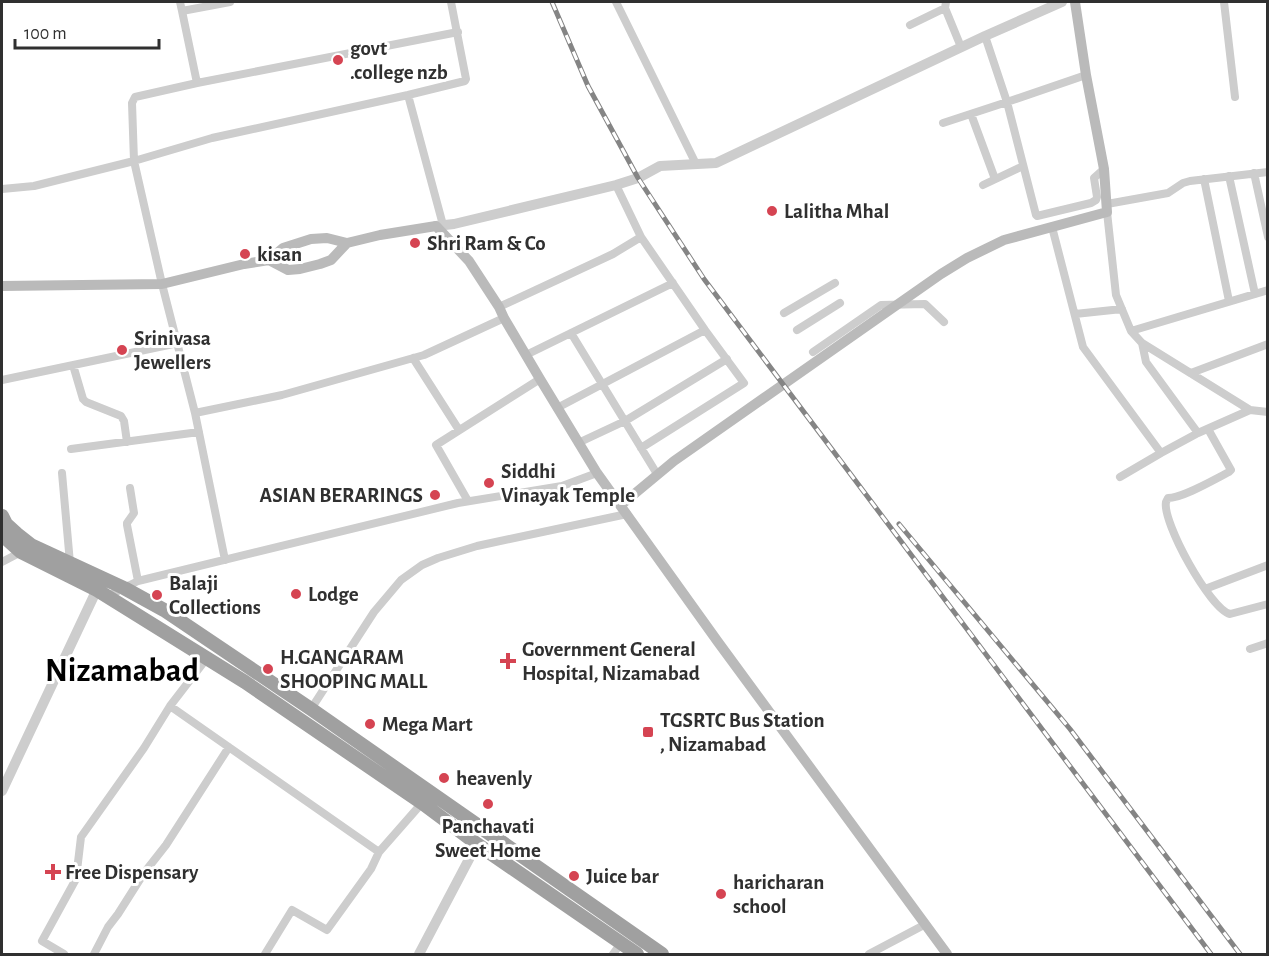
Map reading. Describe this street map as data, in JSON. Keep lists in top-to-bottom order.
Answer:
{
  "districts": ["Nizamabad"],
  "places": {
    "other": [
      "govt .college nzb",
      "Lalitha Mhal",
      "Shri Ram & Co",
      "kisan",
      "Srinivasa Jewellers",
      "Siddhi Vinayak Temple",
      "ASIAN BERARINGS",
      "Lodge",
      "Balaji Collections",
      "H.GANGARAM SHOOPING MALL",
      "Mega Mart",
      "heavenly",
      "Panchavati Sweet Home",
      "Juice bar",
      "haricharan school"
    ],
    "health": ["Government General Hospital, Nizamabad", "Free Dispensary"],
    "transit": ["TGSRTC Bus Station , Nizamabad"]
  },
  "scale_bar": "100 m"
}
